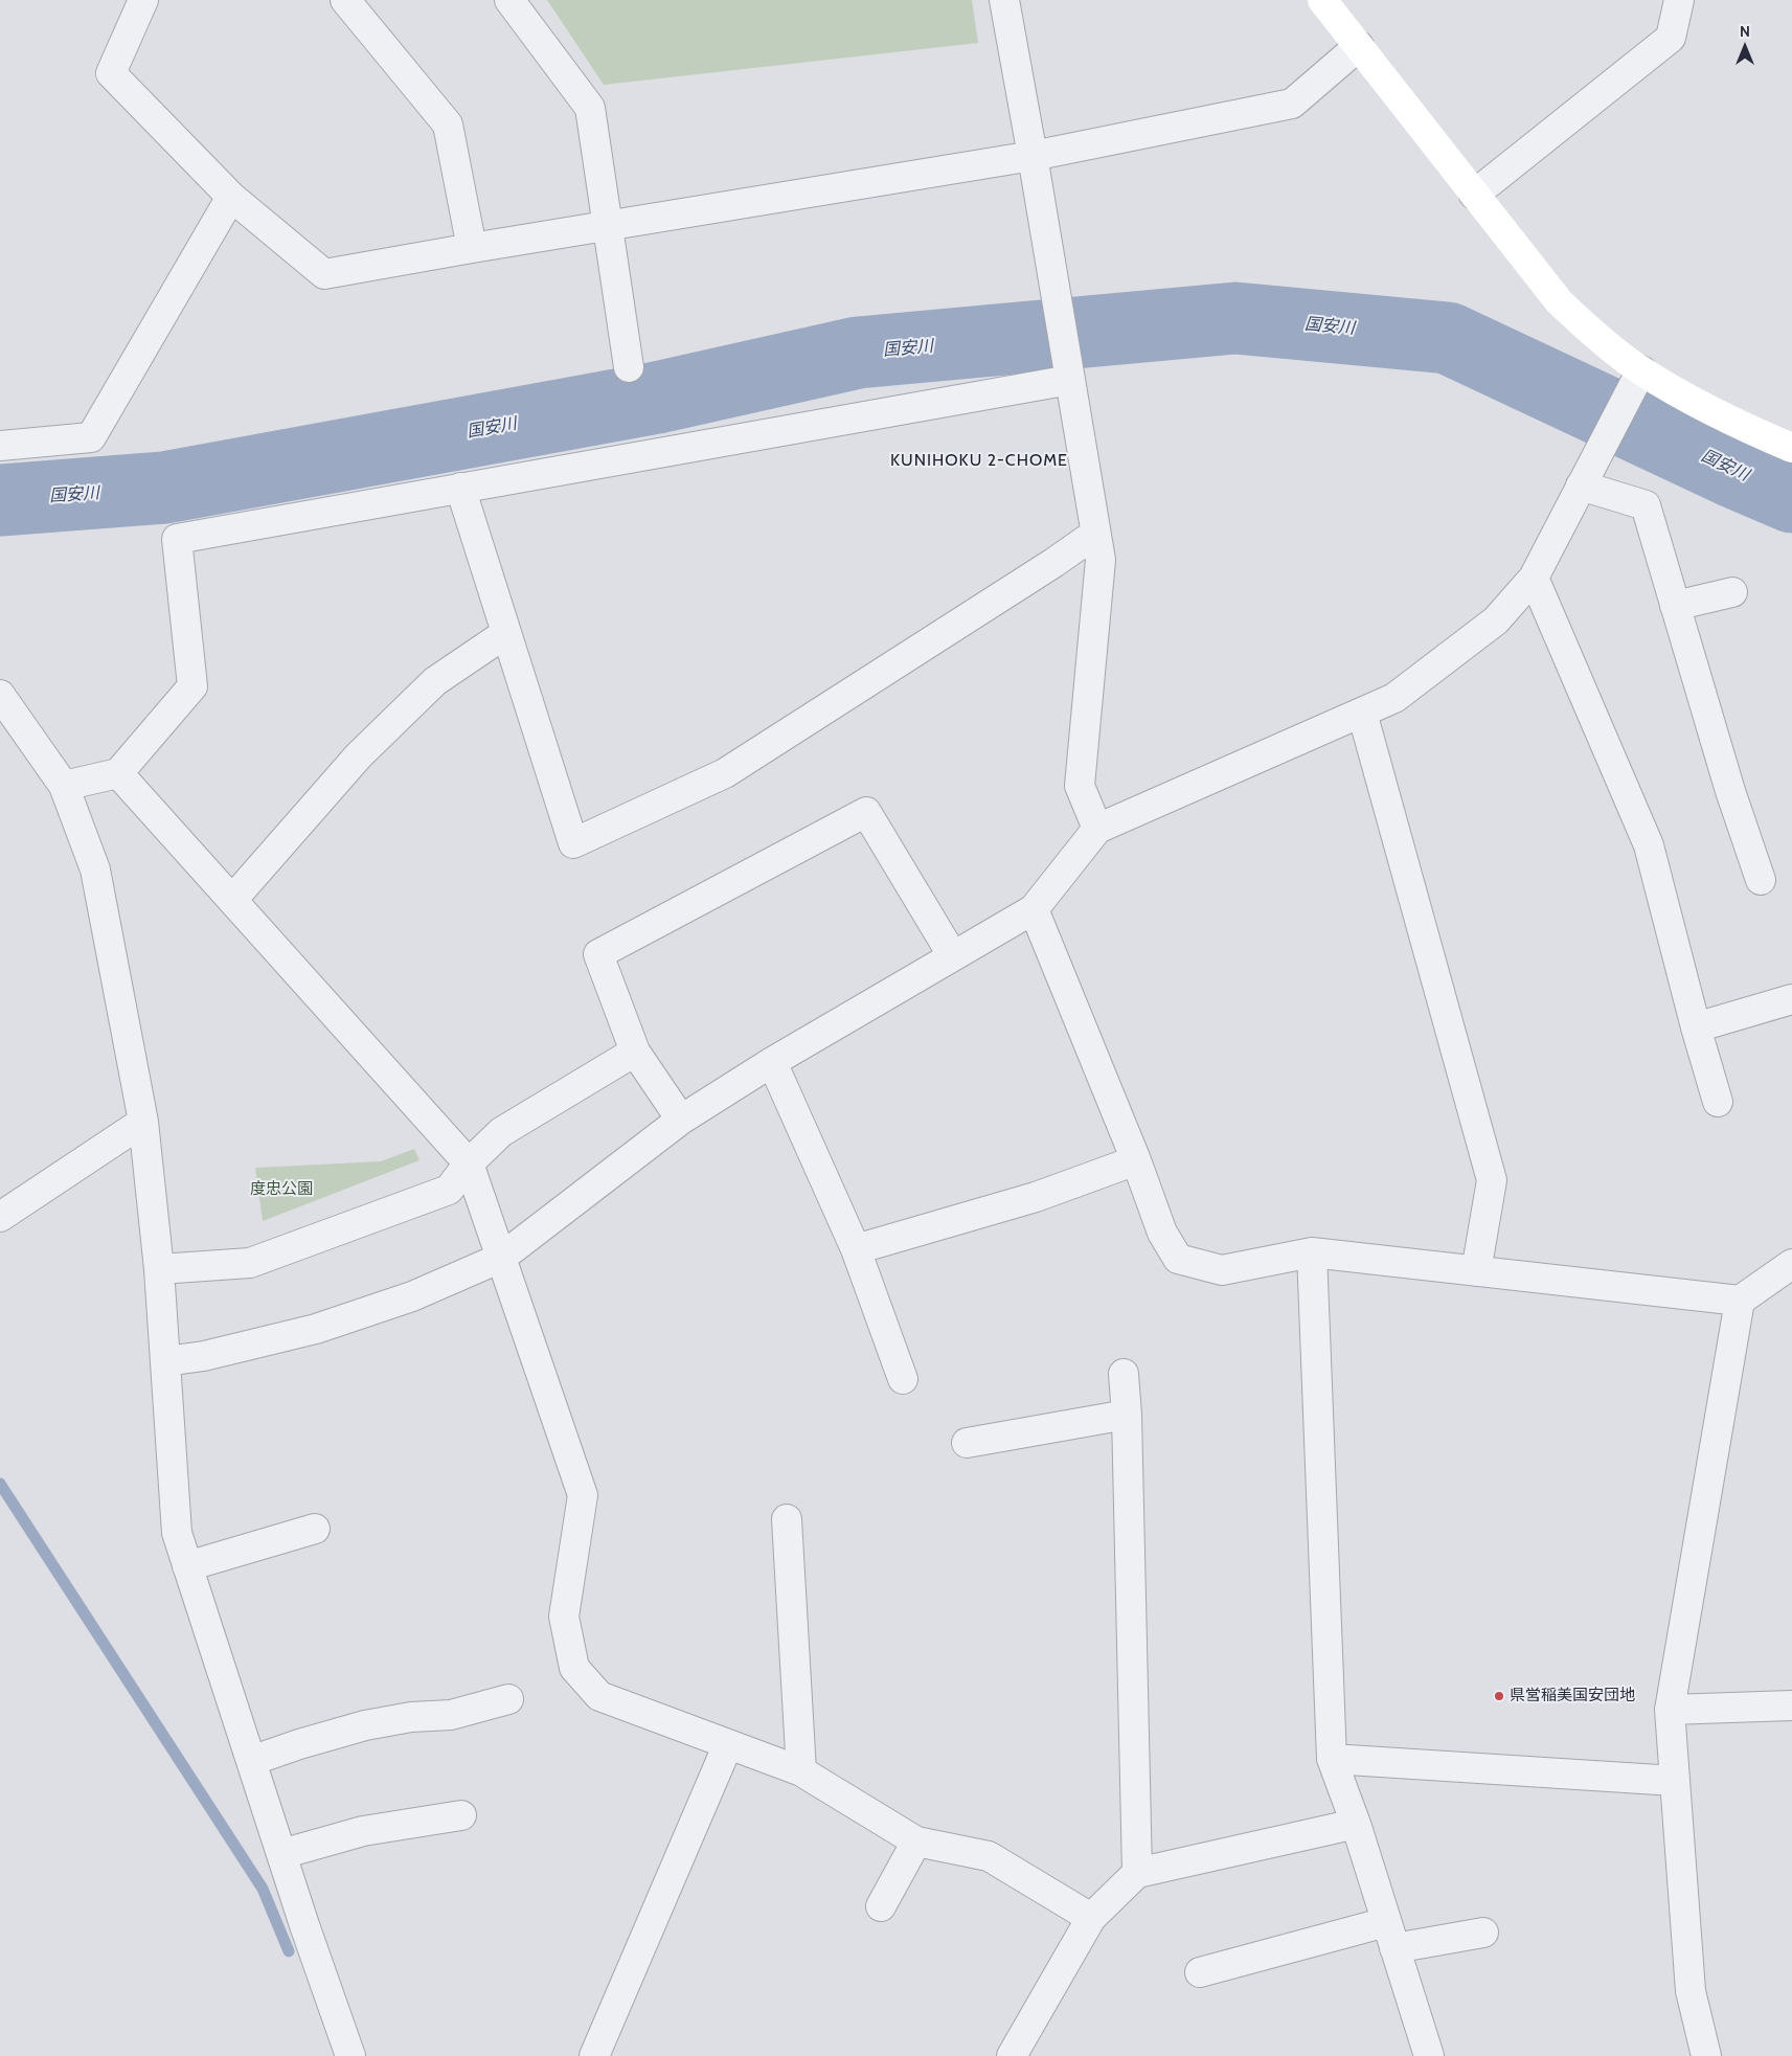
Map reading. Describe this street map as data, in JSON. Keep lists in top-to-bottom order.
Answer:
{
  "districts": ["KUNIHOKU 2-CHOME"],
  "water": ["国安川"],
  "parks": ["度忠公園"],
  "places": ["県営稲美国安団地"],
  "north": "top"
}
